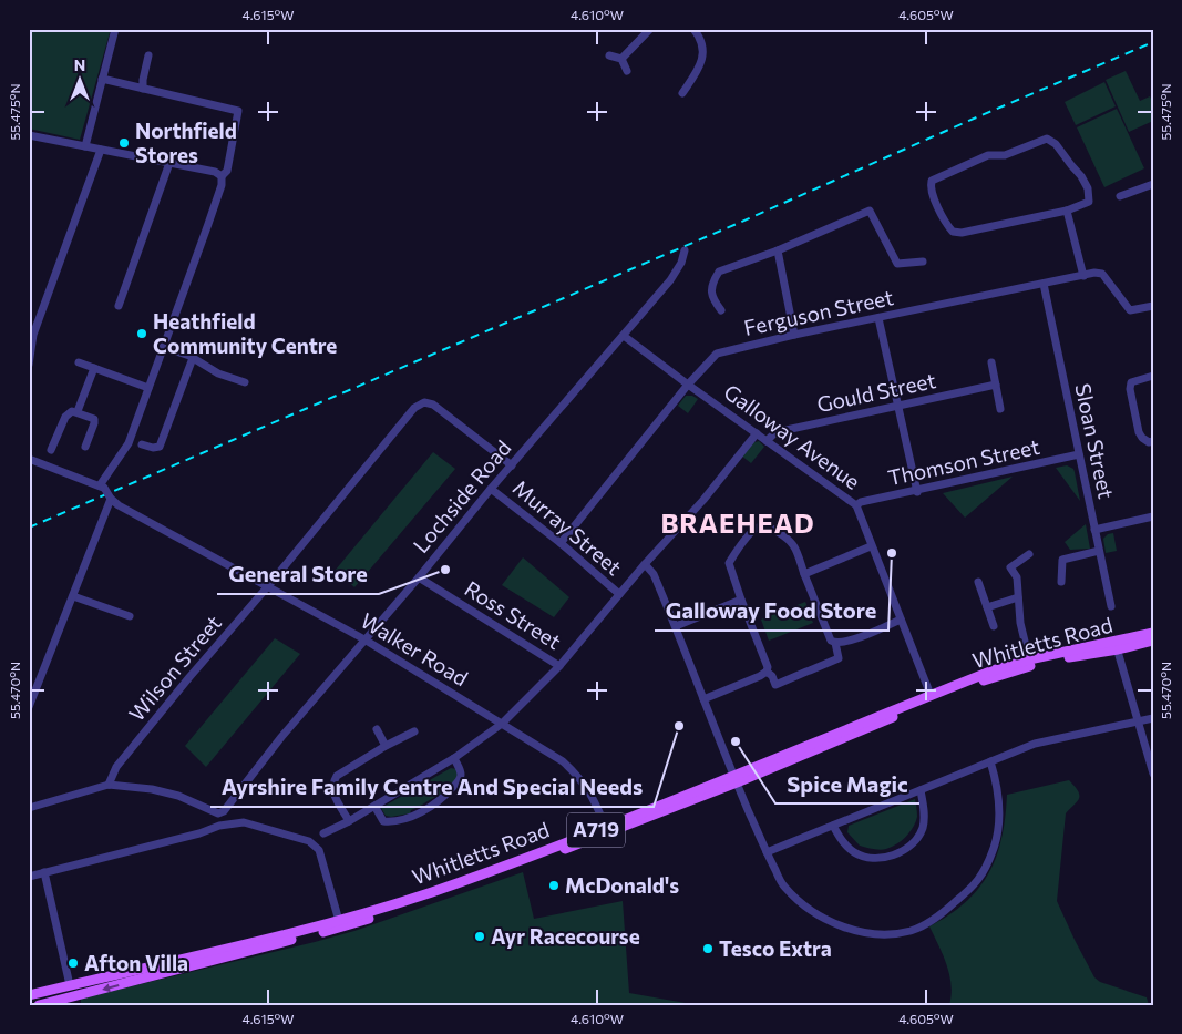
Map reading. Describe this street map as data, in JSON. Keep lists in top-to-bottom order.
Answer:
{
  "streets": {
    "main road": ["Whitletts Road", "A719"],
    "street": [
      "Ferguson Street",
      "Gould Street",
      "Galloway Avenue",
      "Sloan Street",
      "Thomson Street",
      "Lochside Road",
      "Murray Street",
      "Ross Street",
      "Walker Road",
      "Wilson Street"
    ]
  },
  "crossings": [
    ["Ferguson Street", "Galloway Avenue"],
    ["Ferguson Street", "Sloan Street"],
    ["Ferguson Street", "Murray Street"],
    ["Gould Street", "Galloway Avenue"],
    ["Galloway Avenue", "Thomson Street"],
    ["Galloway Avenue", "Lochside Road"],
    ["Galloway Avenue", "Whitletts Road"],
    ["Sloan Street", "Thomson Street"],
    ["Lochside Road", "Murray Street"],
    ["Lochside Road", "Ross Street"],
    ["Lochside Road", "Walker Road"],
    ["Lochside Road", "Wilson Street"],
    ["Whitletts Road", "Walker Road"],
    ["Walker Road", "Wilson Street"]
  ],
  "districts": ["BRAEHEAD"],
  "places": [
    "Northfield Stores",
    "Heathfield Community Centre",
    "Galloway Food Store",
    "General Store",
    "Ayrshire Family Centre And Special Needs",
    "Spice Magic",
    "McDonald's",
    "Ayr Racecourse",
    "Tesco Extra",
    "Afton Villa"
  ],
  "north": "top",
  "coordinates": [
    "4.615°W",
    "4.610°W",
    "4.605°W",
    "55.475°N",
    "55.470°N"
  ]
}
